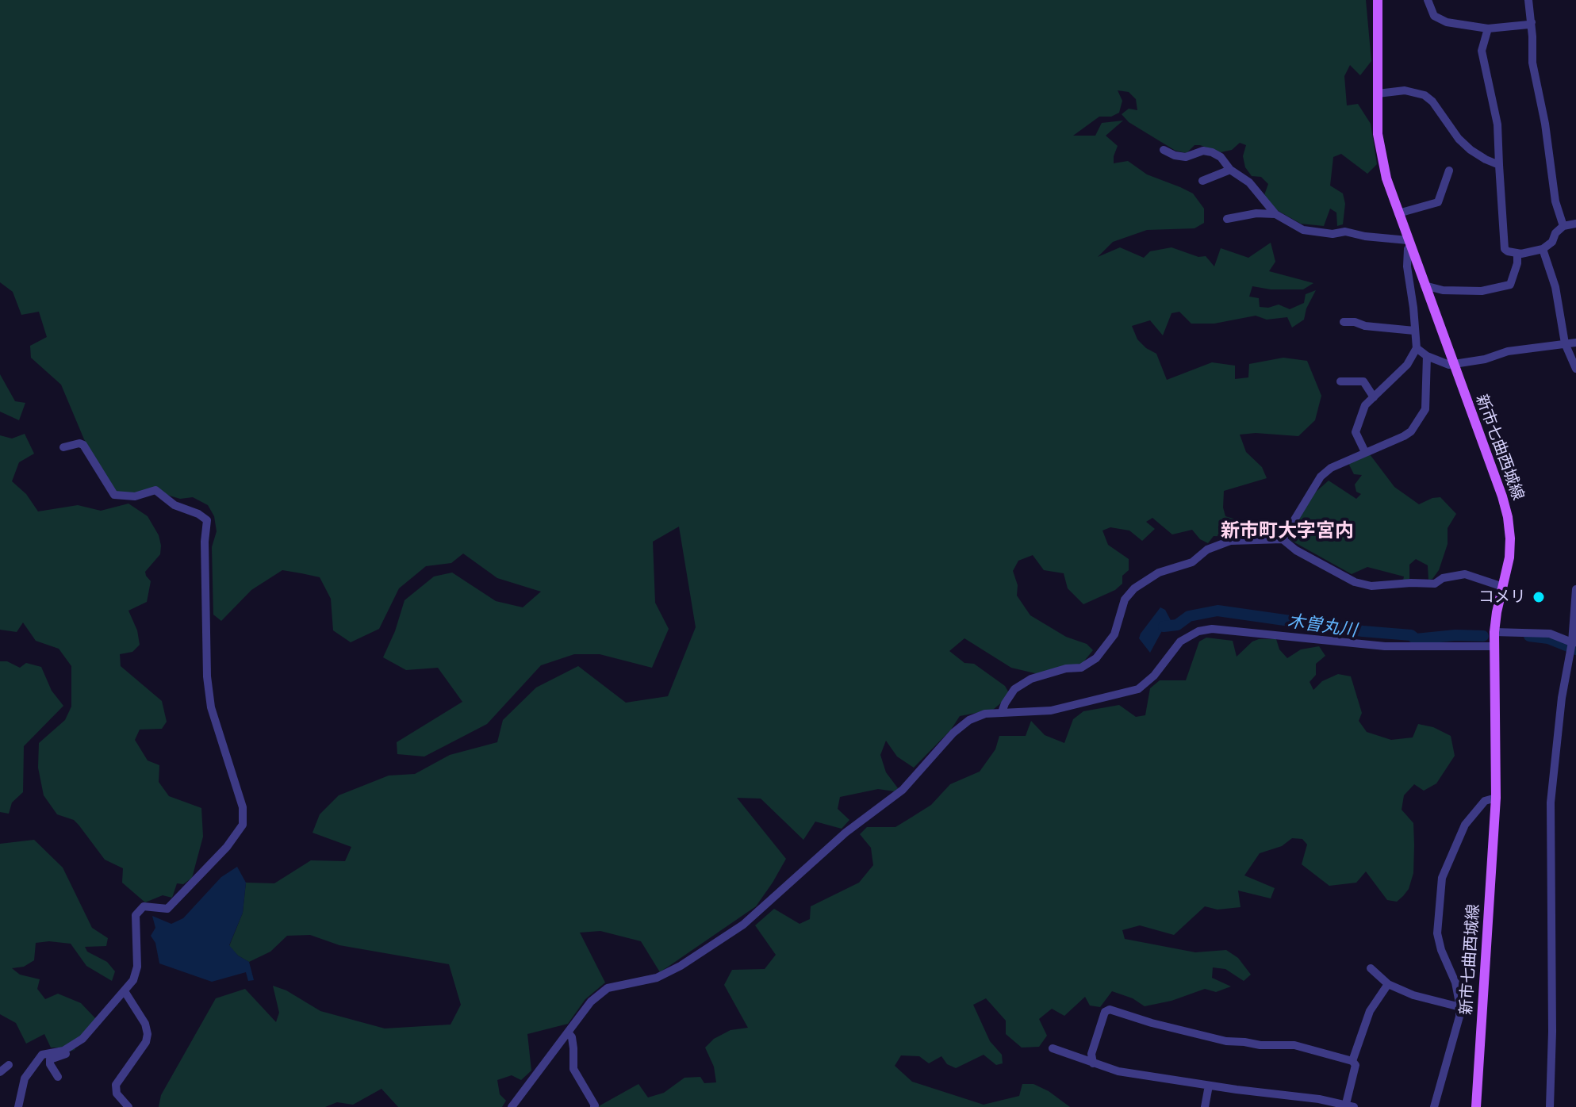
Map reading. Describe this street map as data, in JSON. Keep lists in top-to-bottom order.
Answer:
{
  "streets": {
    "main road": ["新市七曲西城線"]
  },
  "districts": ["新市町大字宮内"],
  "water": ["木曽丸川"],
  "places": ["コメリ"]
}
